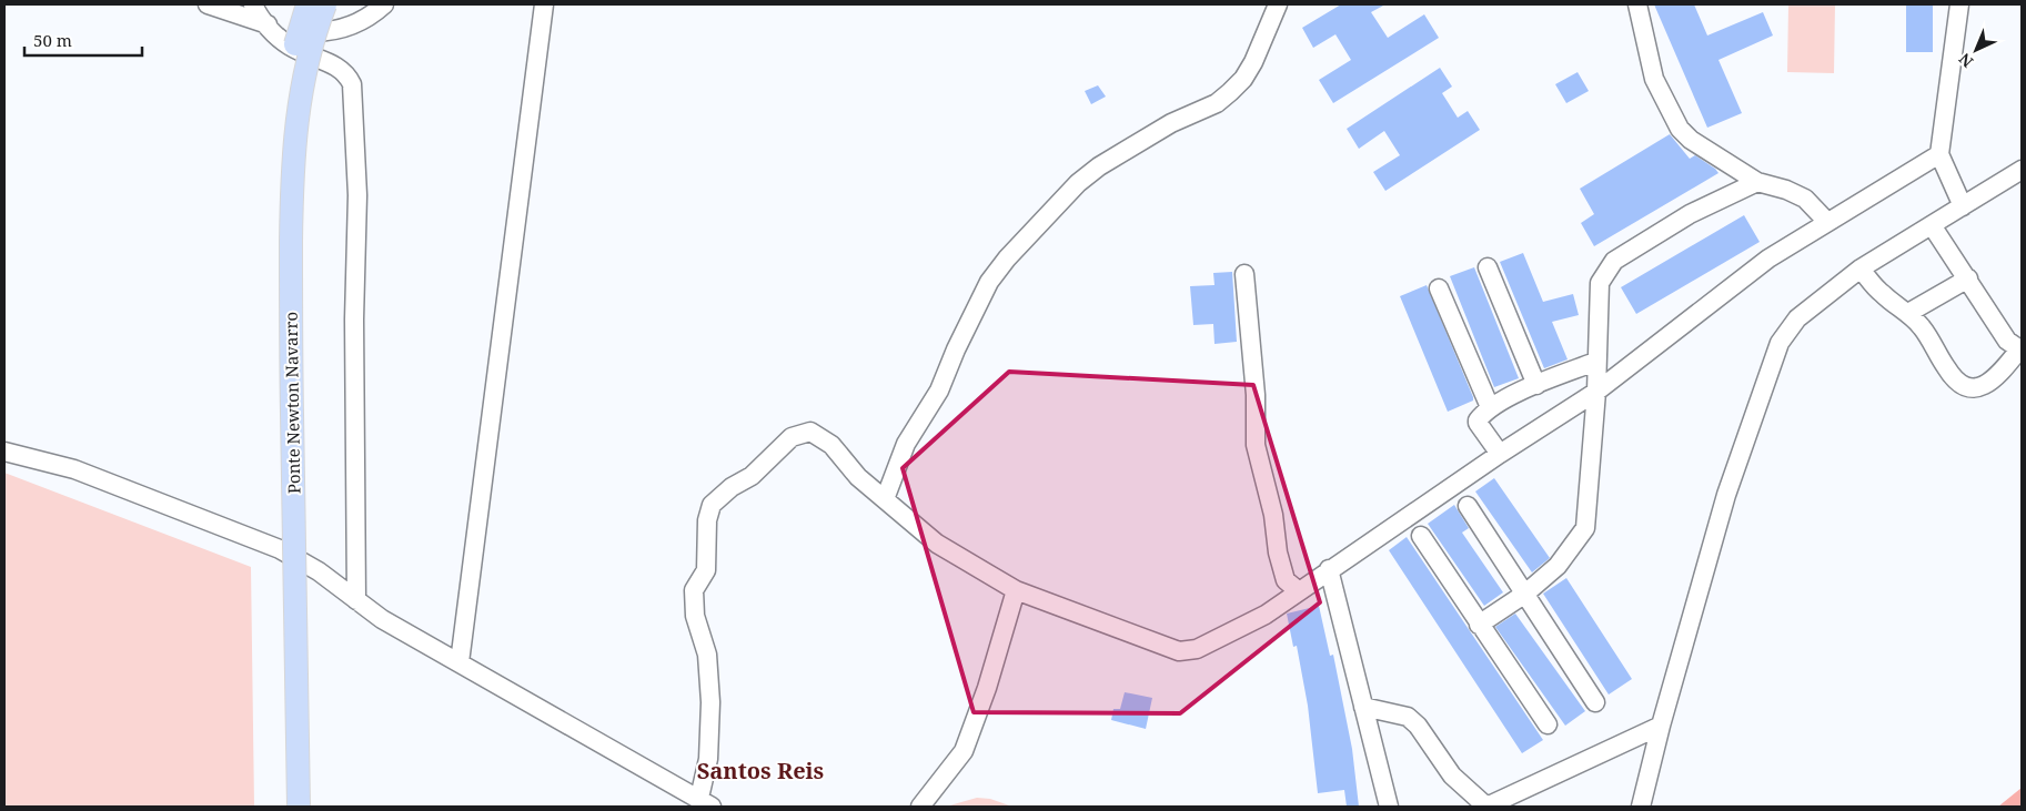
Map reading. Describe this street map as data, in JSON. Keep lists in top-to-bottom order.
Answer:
{
  "streets": {
    "main road": ["Ponte Newton Navarro"]
  },
  "districts": ["Santos Reis"],
  "scale_bar": "50 m",
  "north": "bottom left"
}
